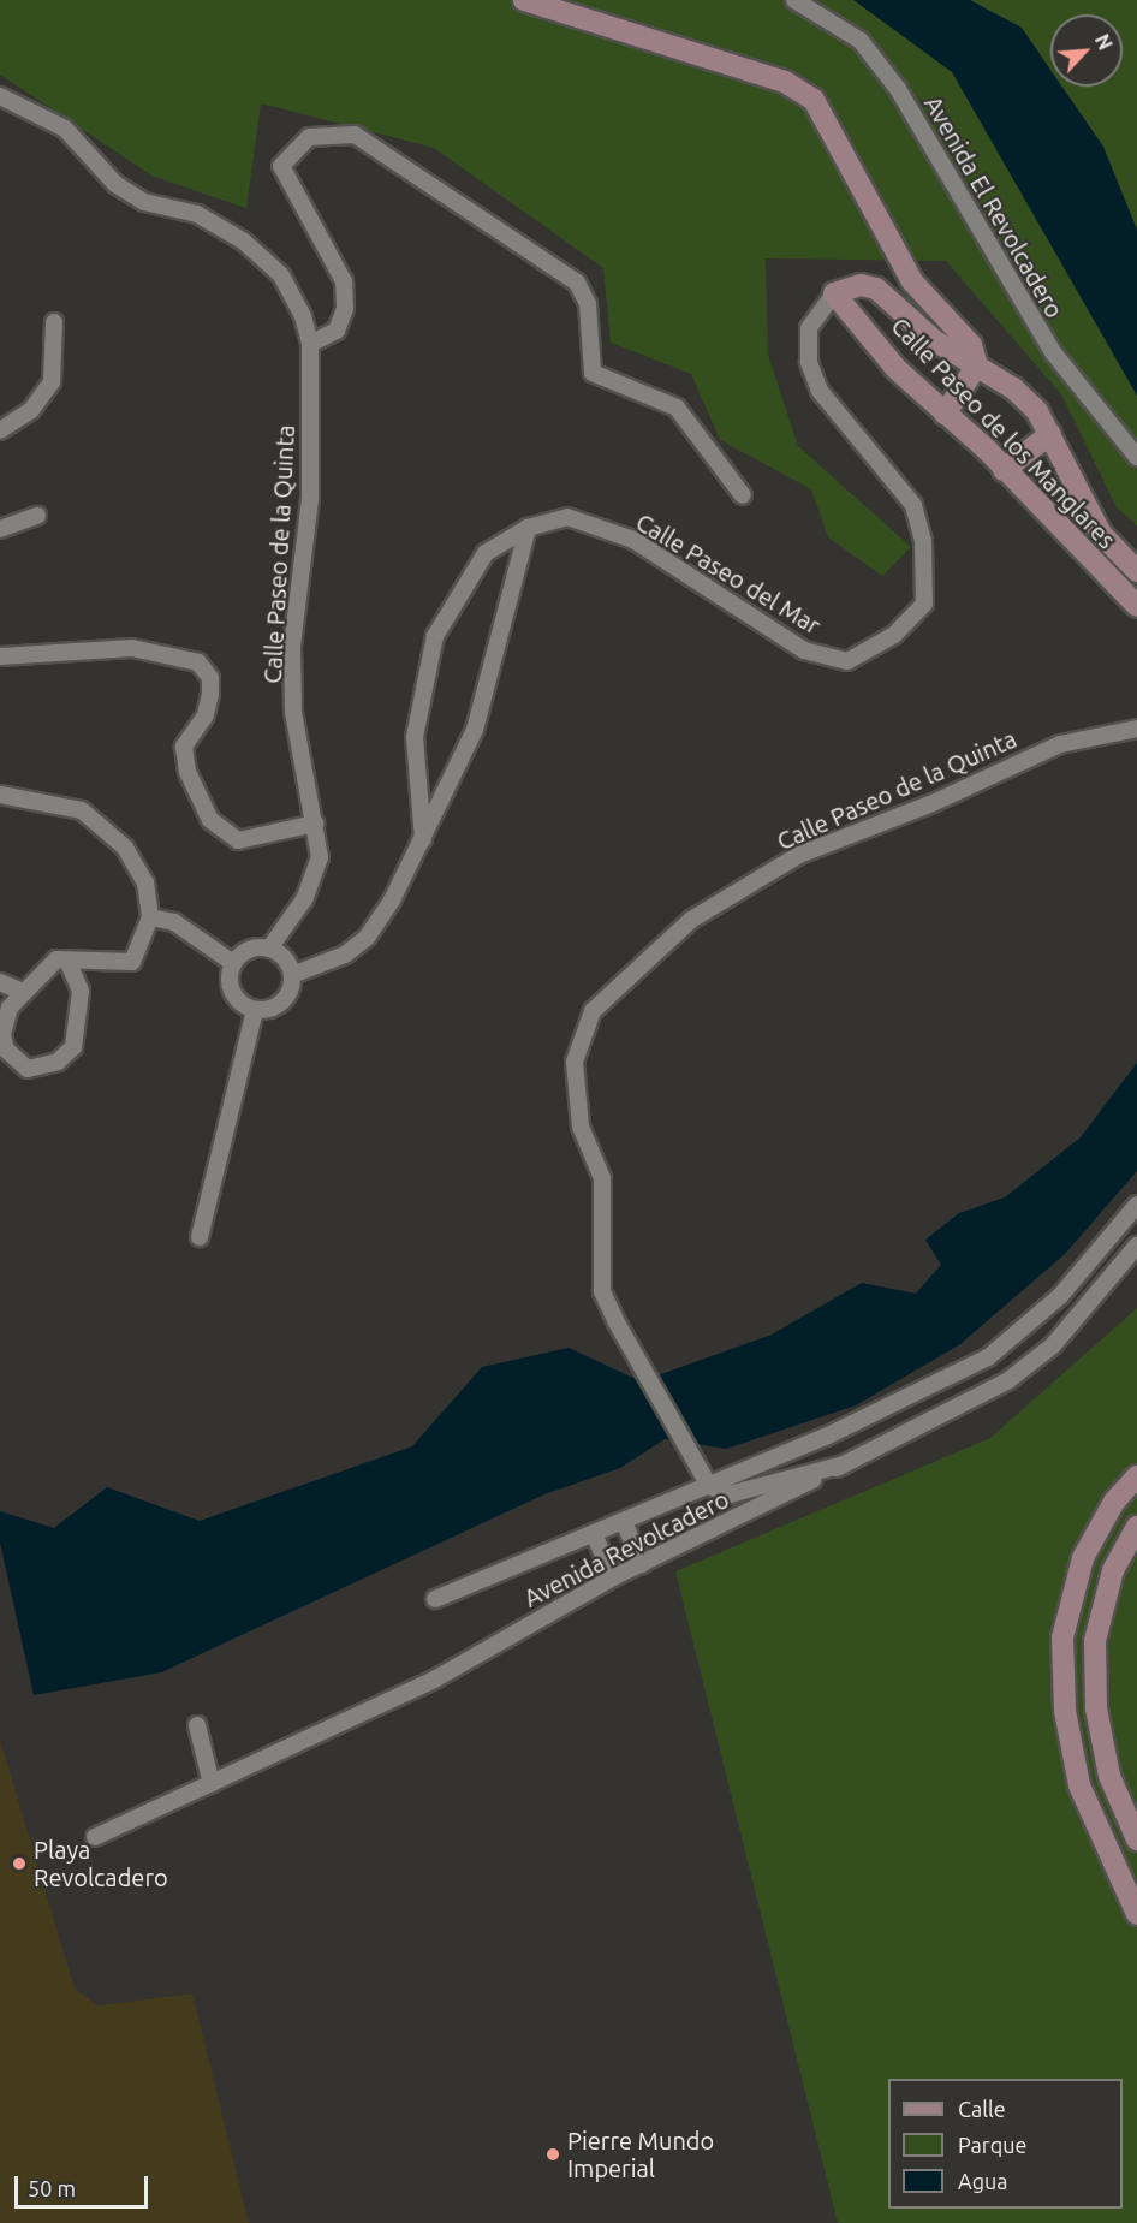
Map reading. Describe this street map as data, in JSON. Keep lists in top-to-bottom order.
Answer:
{
  "streets": {
    "main road": ["Calle Paseo de los Manglares"],
    "street": [
      "Avenida El Revolcadero",
      "Calle Paseo de la Quinta",
      "Calle Paseo del Mar",
      "Avenida Revolcadero"
    ]
  },
  "crossings": [
    ["Calle Paseo de los Manglares", "Calle Paseo del Mar"],
    ["Calle Paseo de la Quinta", "Avenida Revolcadero"]
  ],
  "places": ["Playa Revolcadero", "Pierre Mundo Imperial"],
  "legend": ["Calle", "Parque", "Agua"],
  "scale_bar": "50 m",
  "north": "top right"
}
